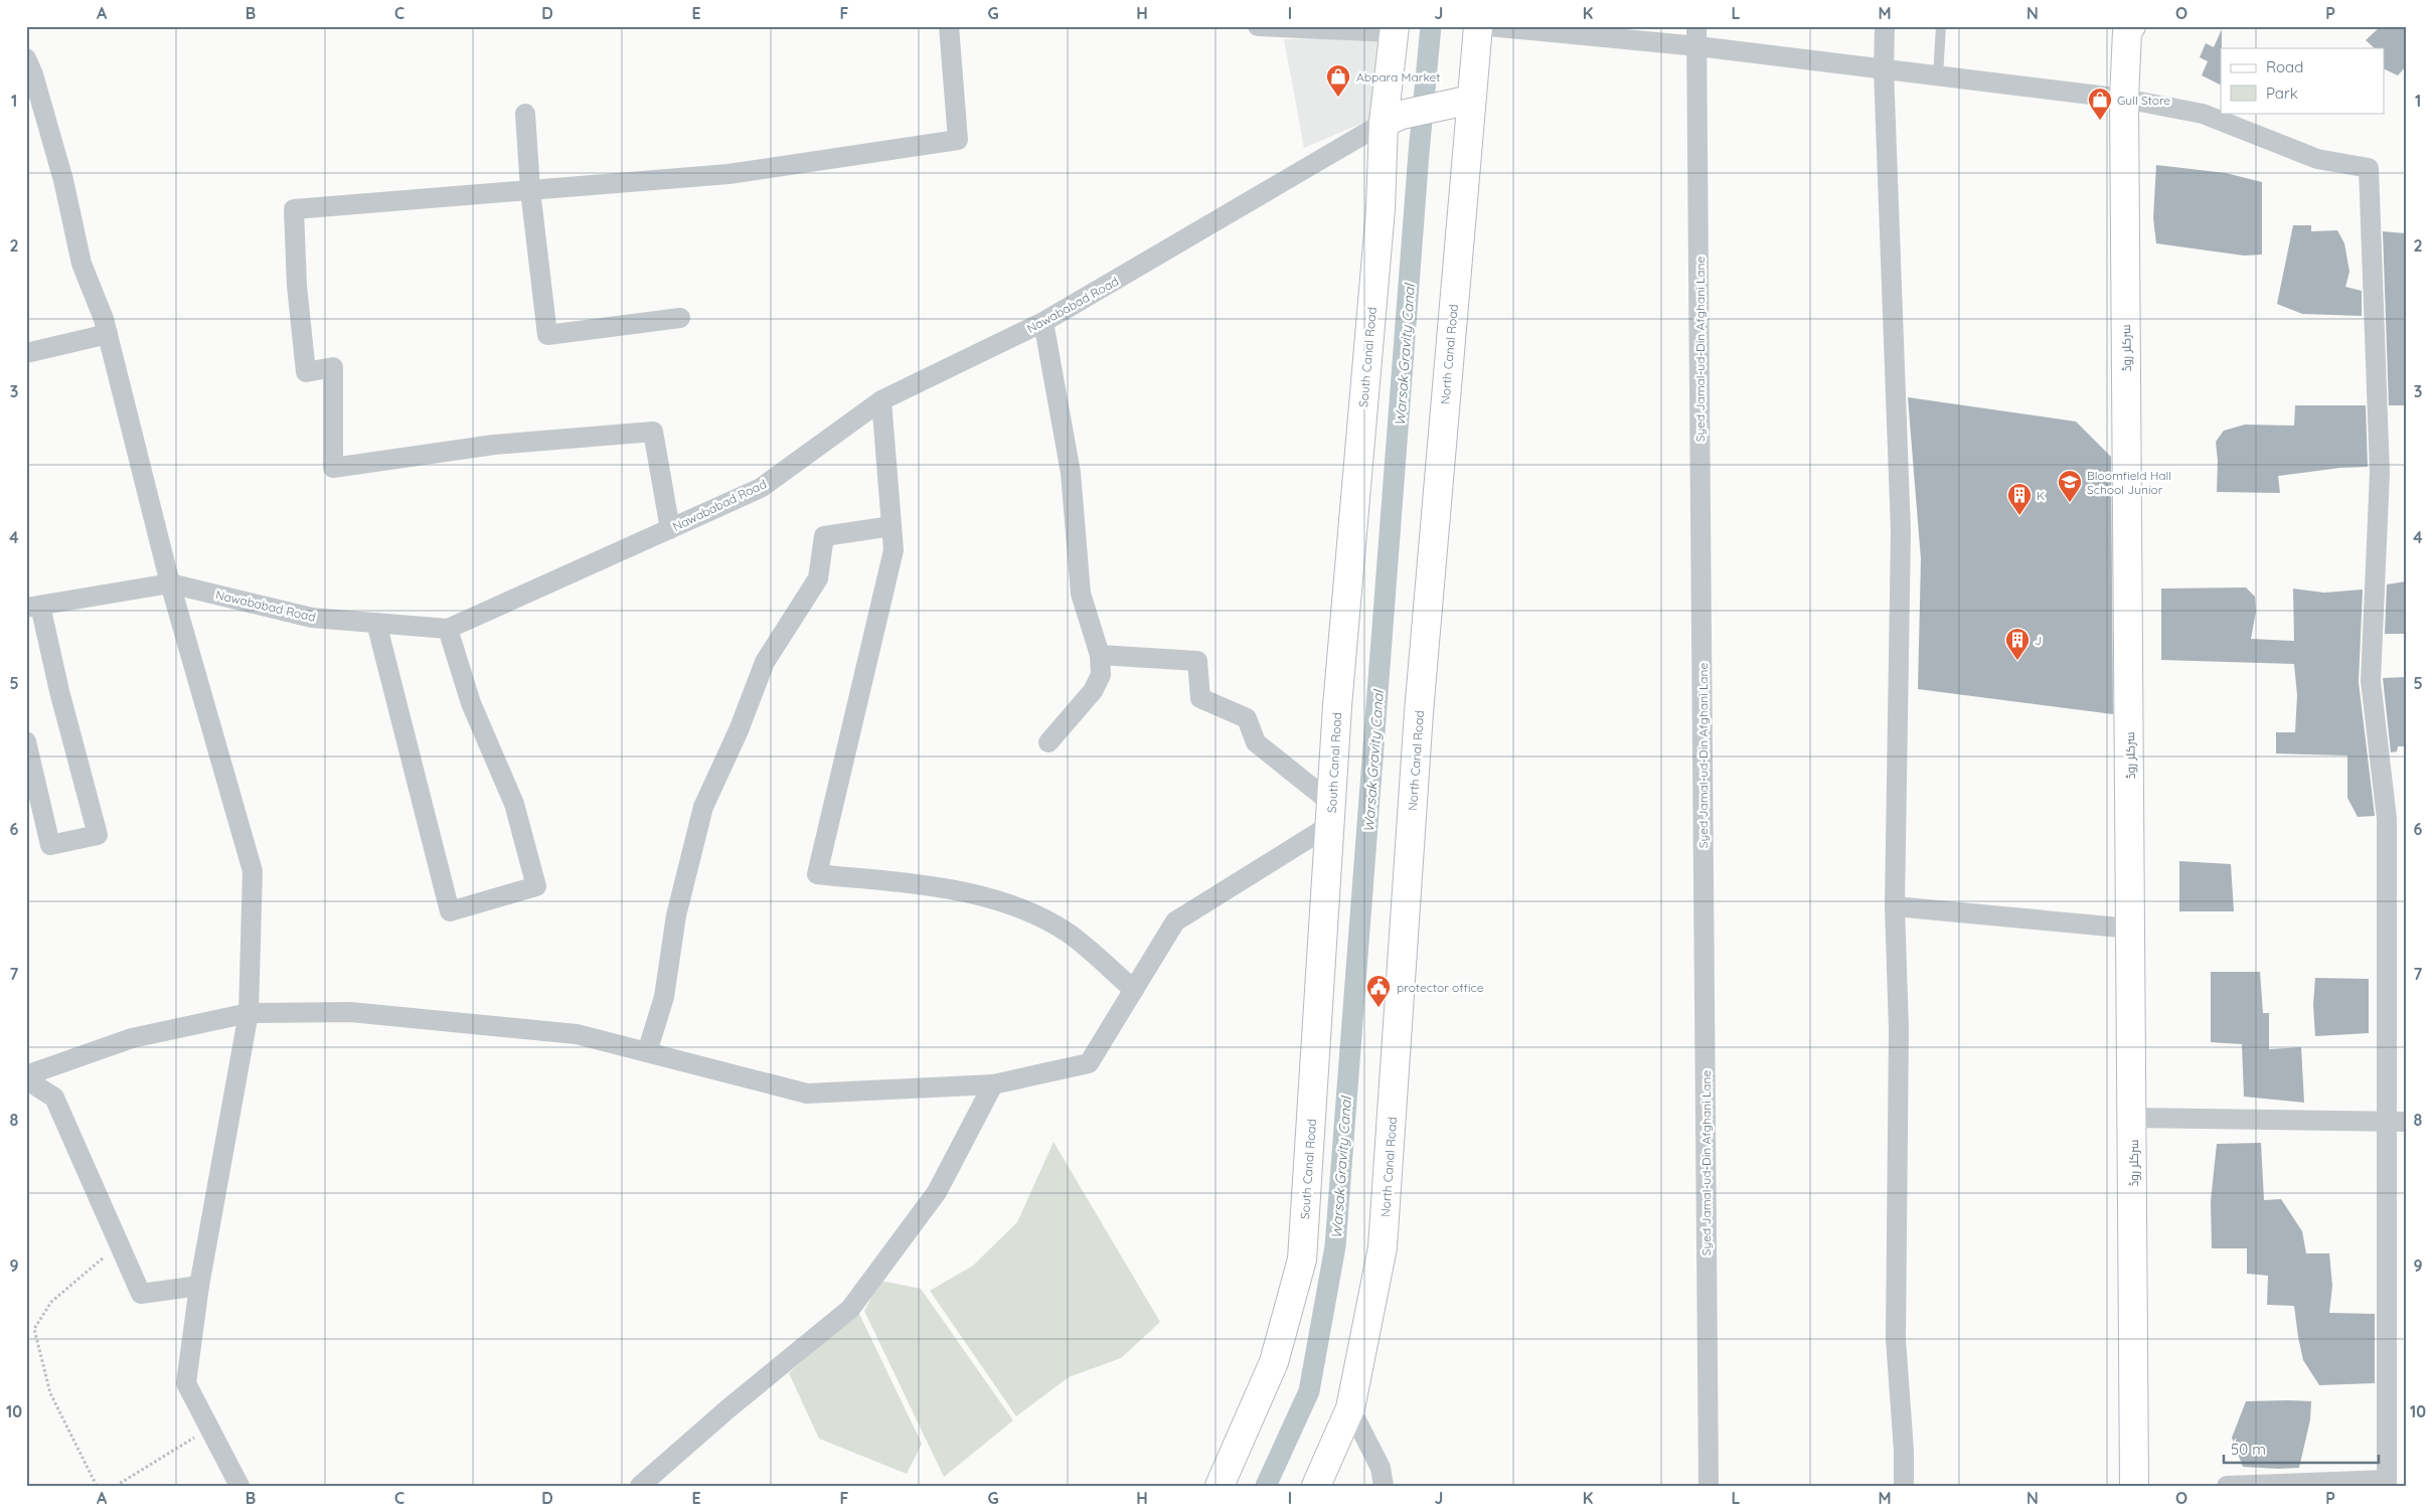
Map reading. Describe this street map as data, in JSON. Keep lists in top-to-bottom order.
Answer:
{
  "streets": {
    "main road": ["سرکلر روڈ", "North Canal Road", "South Canal Road"],
    "street": ["Nawababad Road", "Syed Jamal-ud-Din Afghani Lane"]
  },
  "crossings": [
    ["Nawababad Road", "South Canal Road"]
  ],
  "water": ["Warsak Gravity Canal"],
  "places": {
    "shop": ["Abpara Market", "Gull Store"],
    "school or university": ["Bloomfield Hall School Junior"],
    "building": ["K", "J"],
    "public building": ["protector office"]
  },
  "legend": ["Road", "Park"],
  "scale_bar": "50 m",
  "grid": {
    "columns": [
      "A",
      "B",
      "C",
      "D",
      "E",
      "F",
      "G",
      "H",
      "I",
      "J",
      "K",
      "L",
      "M",
      "N",
      "O",
      "P"
    ],
    "rows": [
      "1",
      "2",
      "3",
      "4",
      "5",
      "6",
      "7",
      "8",
      "9",
      "10"
    ]
  }
}
